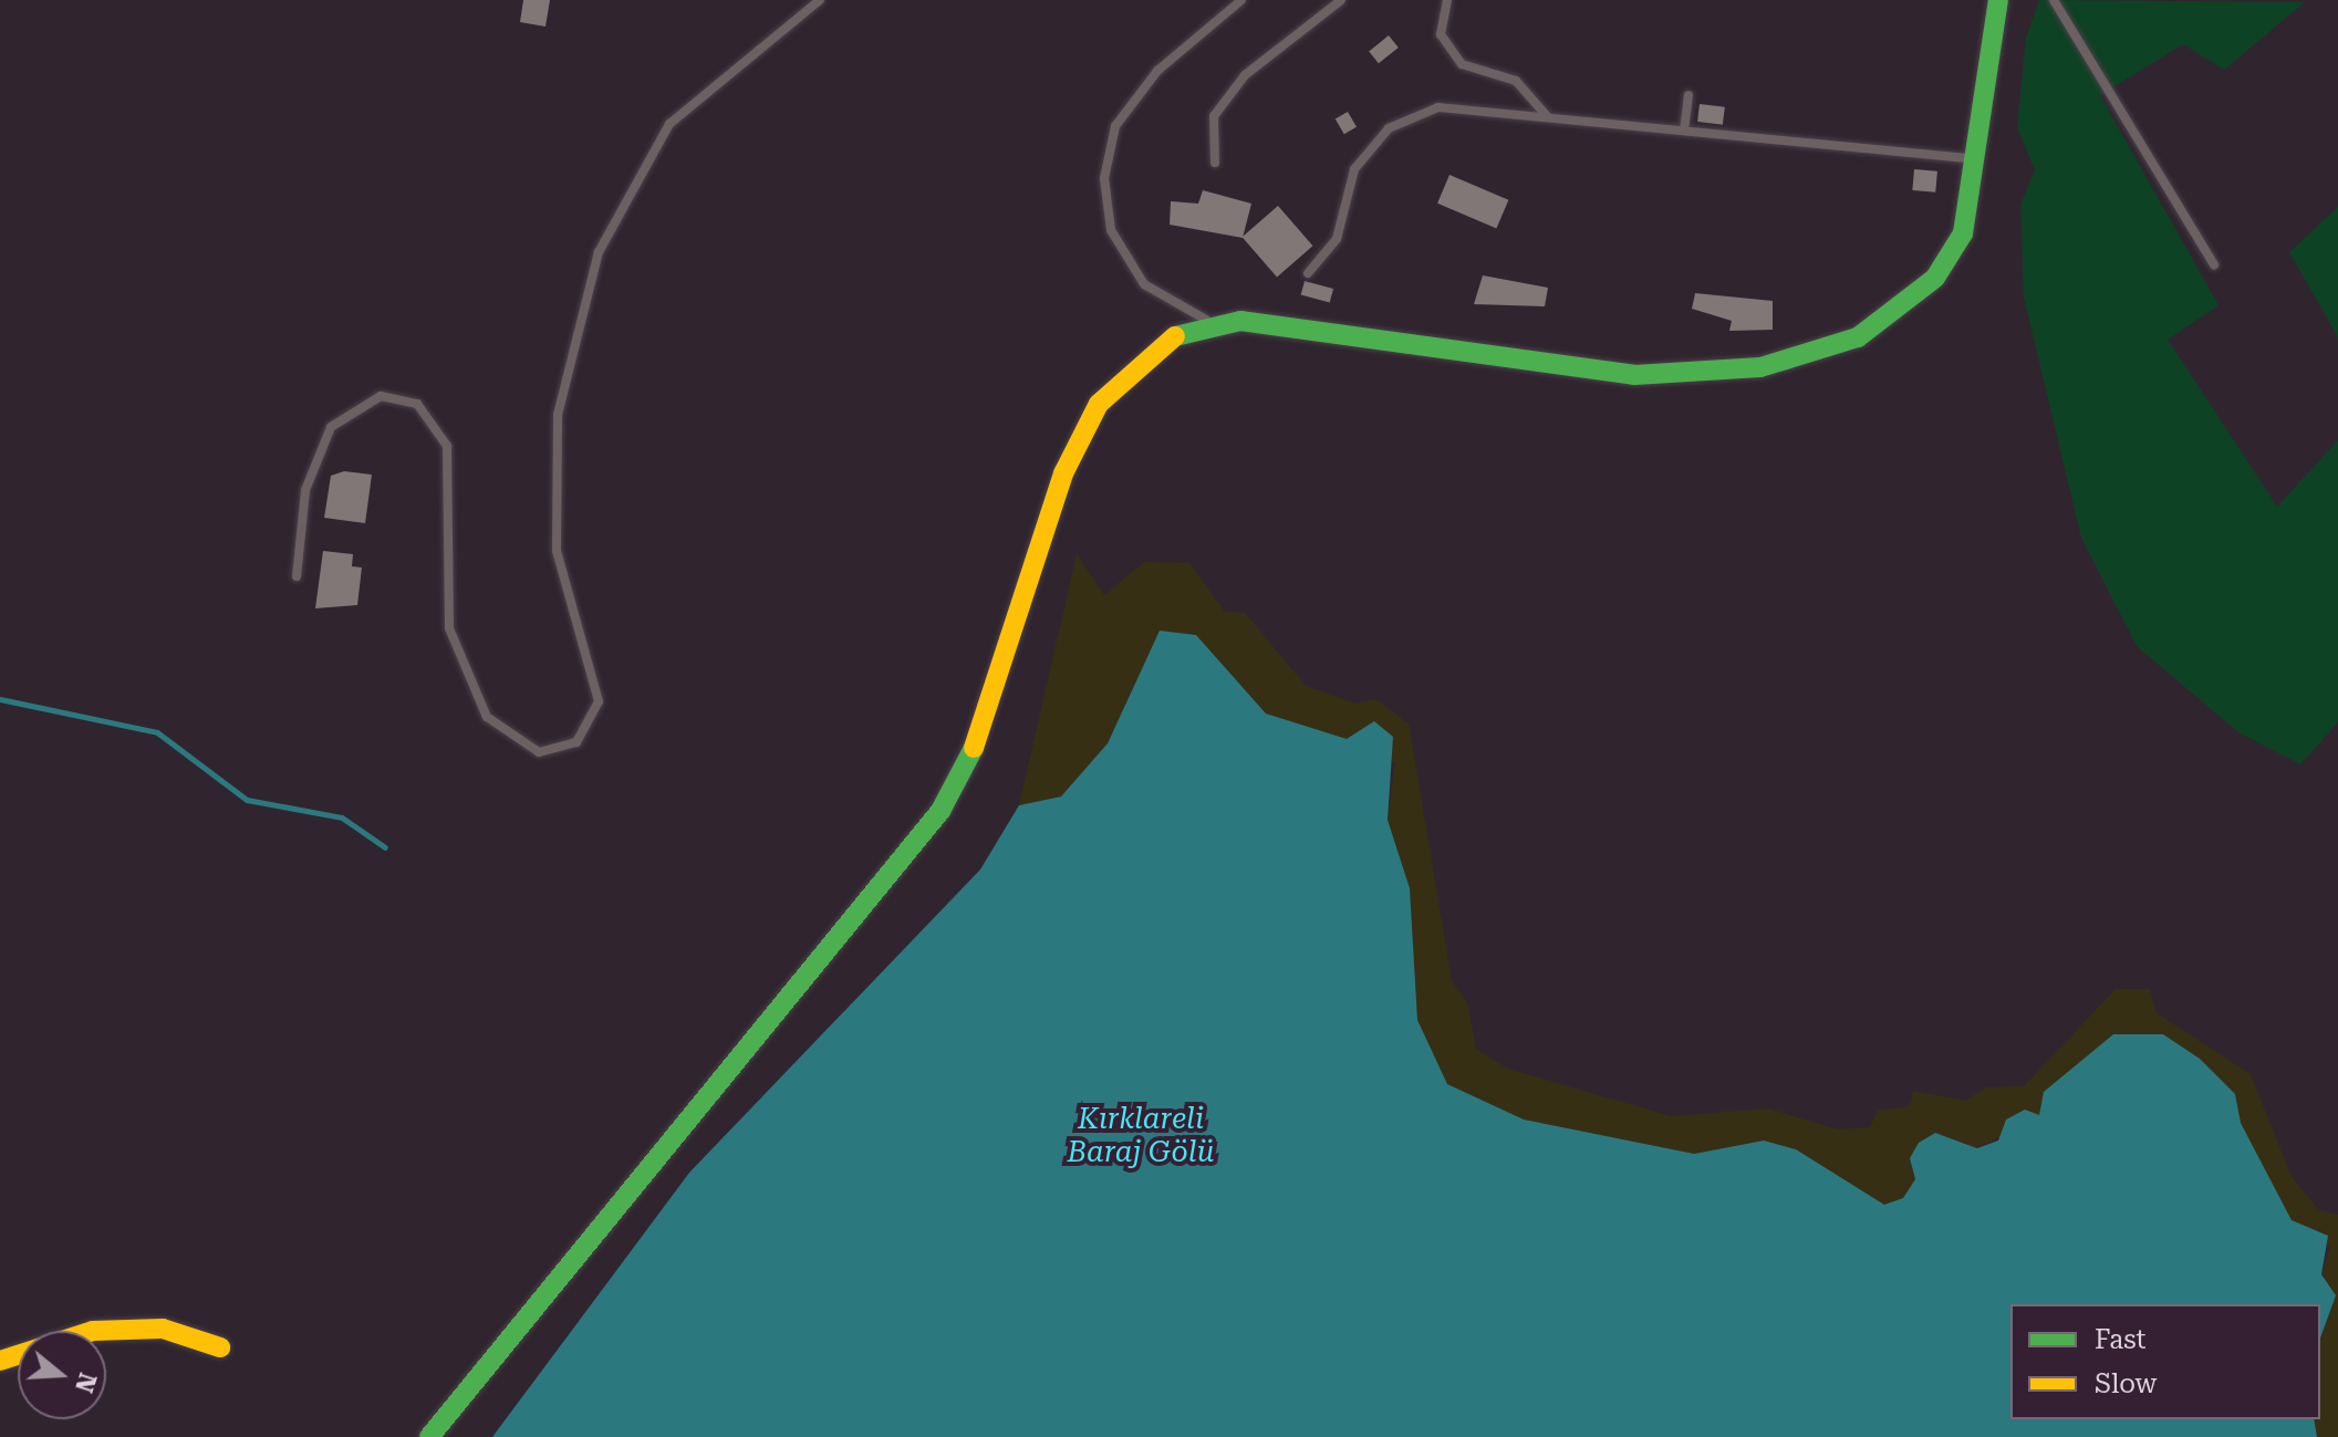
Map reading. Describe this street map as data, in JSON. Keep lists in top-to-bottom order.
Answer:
{
  "water": ["Kırklareli Baraj Gölü"],
  "legend": ["Fast", "Slow"],
  "north": "right"
}
